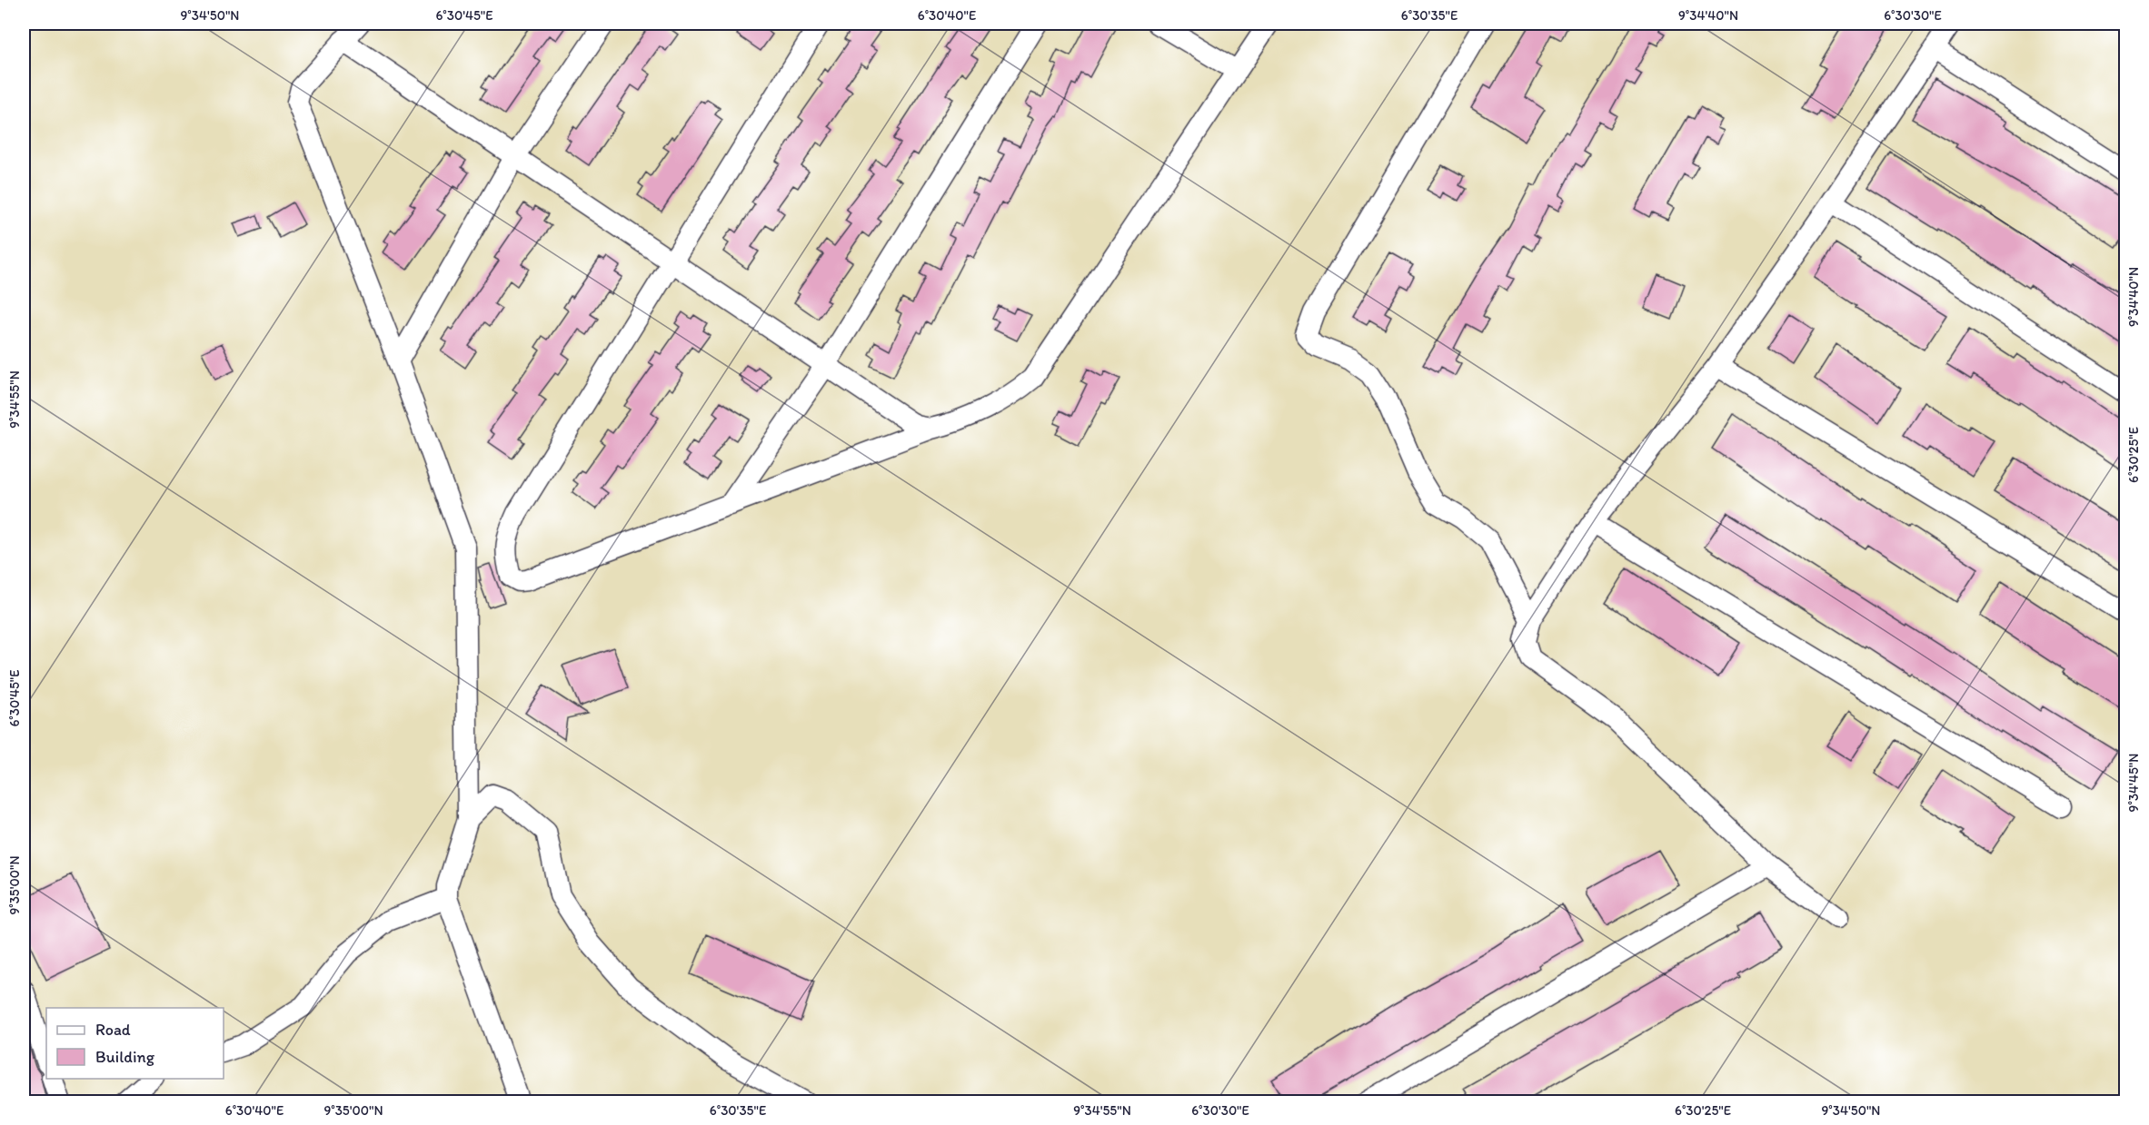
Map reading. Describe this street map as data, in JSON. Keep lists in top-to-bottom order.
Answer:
{
  "legend": ["Road", "Building"],
  "coordinates": [
    "9°34'50\"N",
    "6°30'45\"E",
    "6°30'40\"E",
    "6°30'35\"E",
    "9°34'40\"N",
    "6°30'30\"E",
    "9°34'55\"N",
    "6°30'25\"E",
    "9°34'45\"N",
    "9°35'00\"N"
  ]
}
